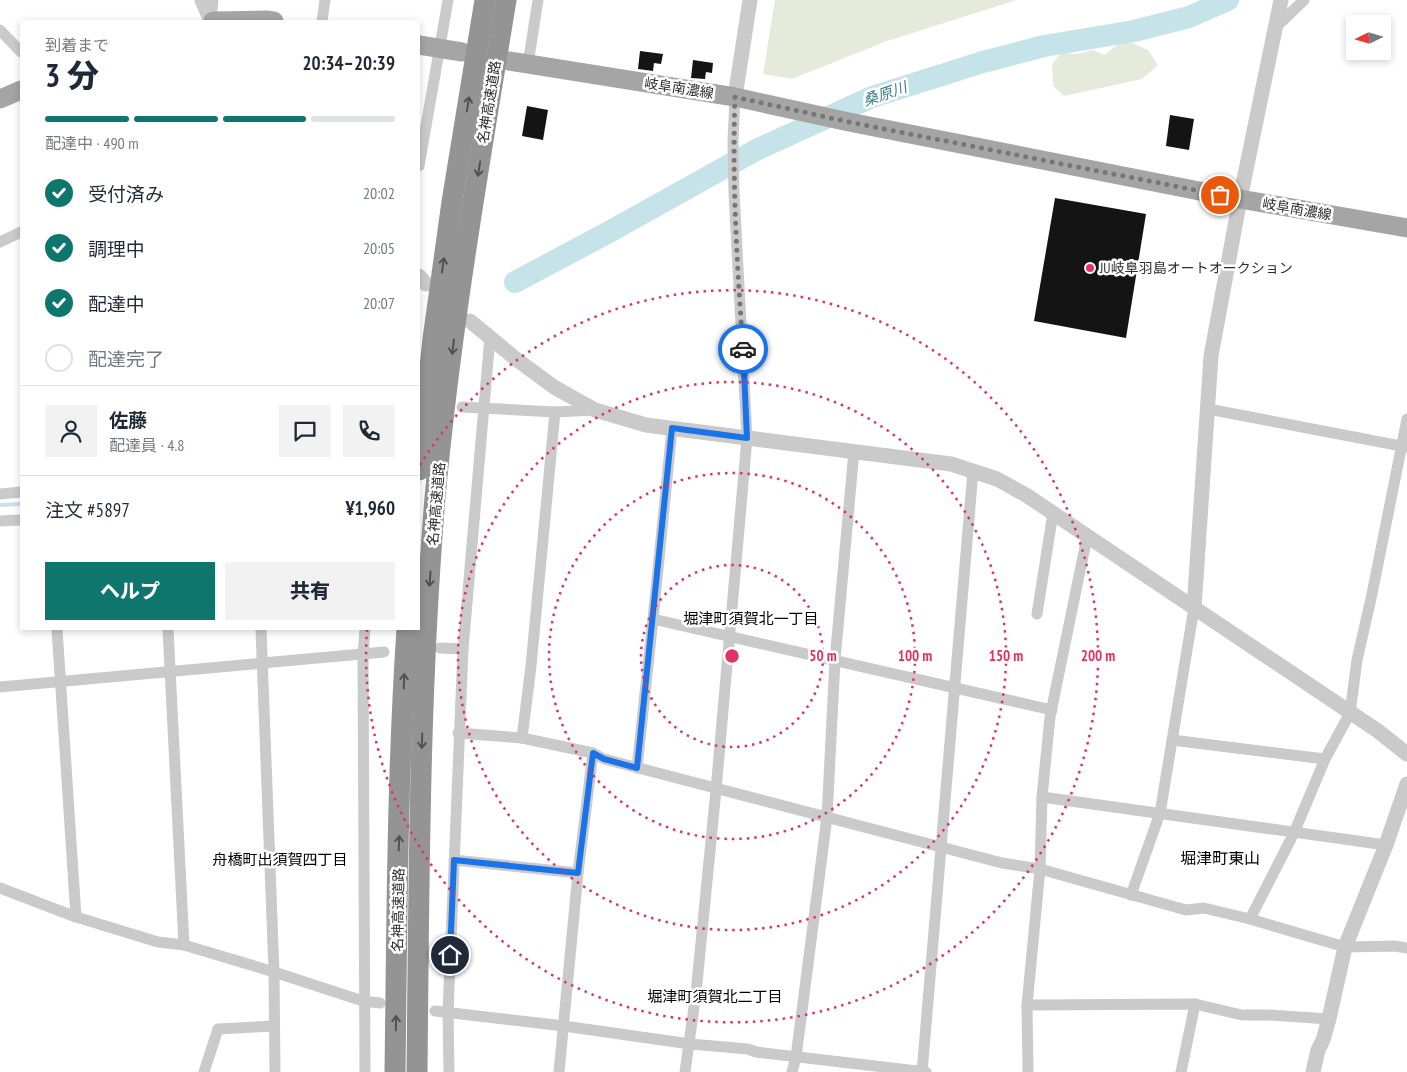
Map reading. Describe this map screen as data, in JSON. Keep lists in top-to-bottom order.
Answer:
{
  "streets": {
    "highway": ["名神高速道路"],
    "main road": ["岐阜南濃線"]
  },
  "districts": [
    "堀津町須賀北一丁目",
    "堀津町東山",
    "舟橋町出須賀四丁目",
    "堀津町須賀北二丁目"
  ],
  "water": ["桑原川"],
  "places": ["JU岐阜羽島オートオークション"],
  "north": "left",
  "page": {
    "heading": ["3 分", "到着まで", "20:34–20:39"],
    "panel": [
      "佐藤",
      "配達員 · 4.8",
      "注文 #5897",
      "¥1,960"
    ],
    "bar": "配達中 · 490 m",
    "list": [
      ["受付済み", "20:02"],
      ["調理中", "20:05"],
      ["配達中", "20:07"],
      "配達完了"
    ],
    "buttons": ["ヘルプ", "共有"]
  },
  "rings": [
    "50 m",
    "100 m",
    "150 m",
    "200 m"
  ]
}
